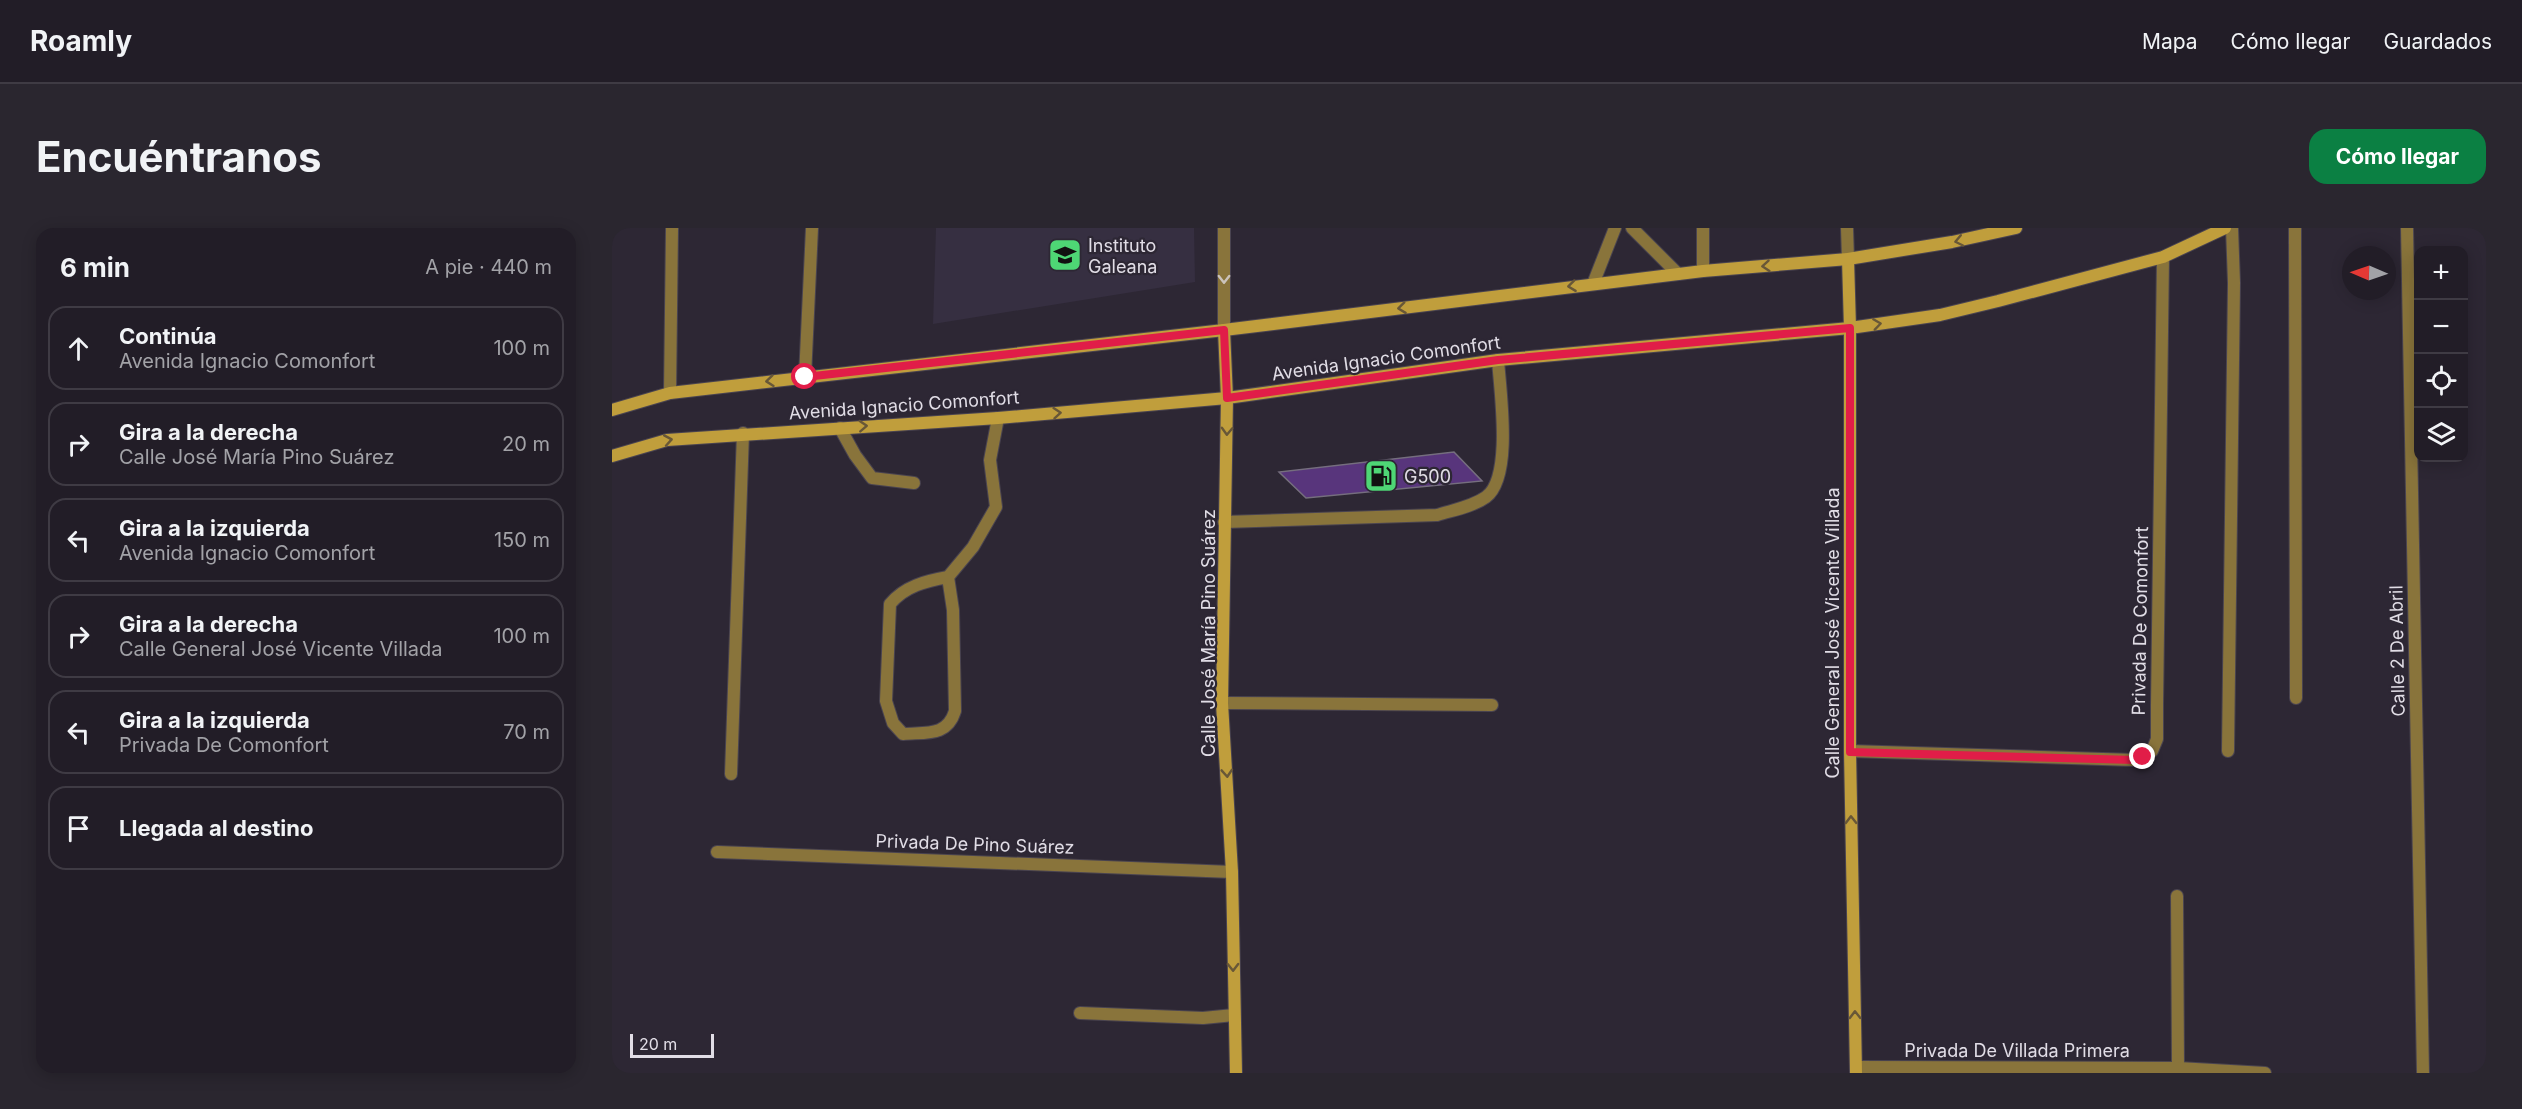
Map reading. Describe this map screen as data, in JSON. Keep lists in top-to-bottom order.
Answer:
{
  "streets": {
    "main road": ["Avenida Ignacio Comonfort", "Calle José María Pino Suárez", "Calle General José Vicente Villada"],
    "street": [
      "Privada De Comonfort",
      "Calle 2 De Abril",
      "Privada De Pino Suárez",
      "Privada De Villada Primera"
    ]
  },
  "crossings": [
    ["Avenida Ignacio Comonfort", "Privada De Comonfort"],
    ["Avenida Ignacio Comonfort", "Calle José María Pino Suárez"],
    ["Avenida Ignacio Comonfort", "Calle General José Vicente Villada"],
    ["Privada De Comonfort", "Calle General José Vicente Villada"],
    ["Calle José María Pino Suárez", "Privada De Pino Suárez"],
    ["Calle General José Vicente Villada", "Privada De Villada Primera"]
  ],
  "one_way": ["Calle José María Pino Suárez", "Calle General José Vicente Villada"],
  "places": {
    "school or university": ["Instituto Galeana"],
    "fuel station": ["G500"]
  },
  "scale_bar": "20 m",
  "north": "left",
  "page": {
    "header": "Roamly",
    "nav": ["Mapa", "Cómo llegar", "Guardados"],
    "buttons": "Cómo llegar",
    "title": "Encuéntranos",
    "heading": ["6 min", "A pie · 440 m"],
    "map_buttons": ["+", "−"],
    "list": [
      ["Continúa", "Avenida Ignacio Comonfort", "100 m"],
      ["Gira a la derecha", "Calle José María Pino Suárez", "20 m"],
      ["Gira a la izquierda", "Avenida Ignacio Comonfort", "150 m"],
      ["Gira a la derecha", "Calle General José Vicente Villada", "100 m"],
      ["Gira a la izquierda", "Privada De Comonfort", "70 m"],
      "Llegada al destino"
    ],
    "scale": "20 m"
  }
}
